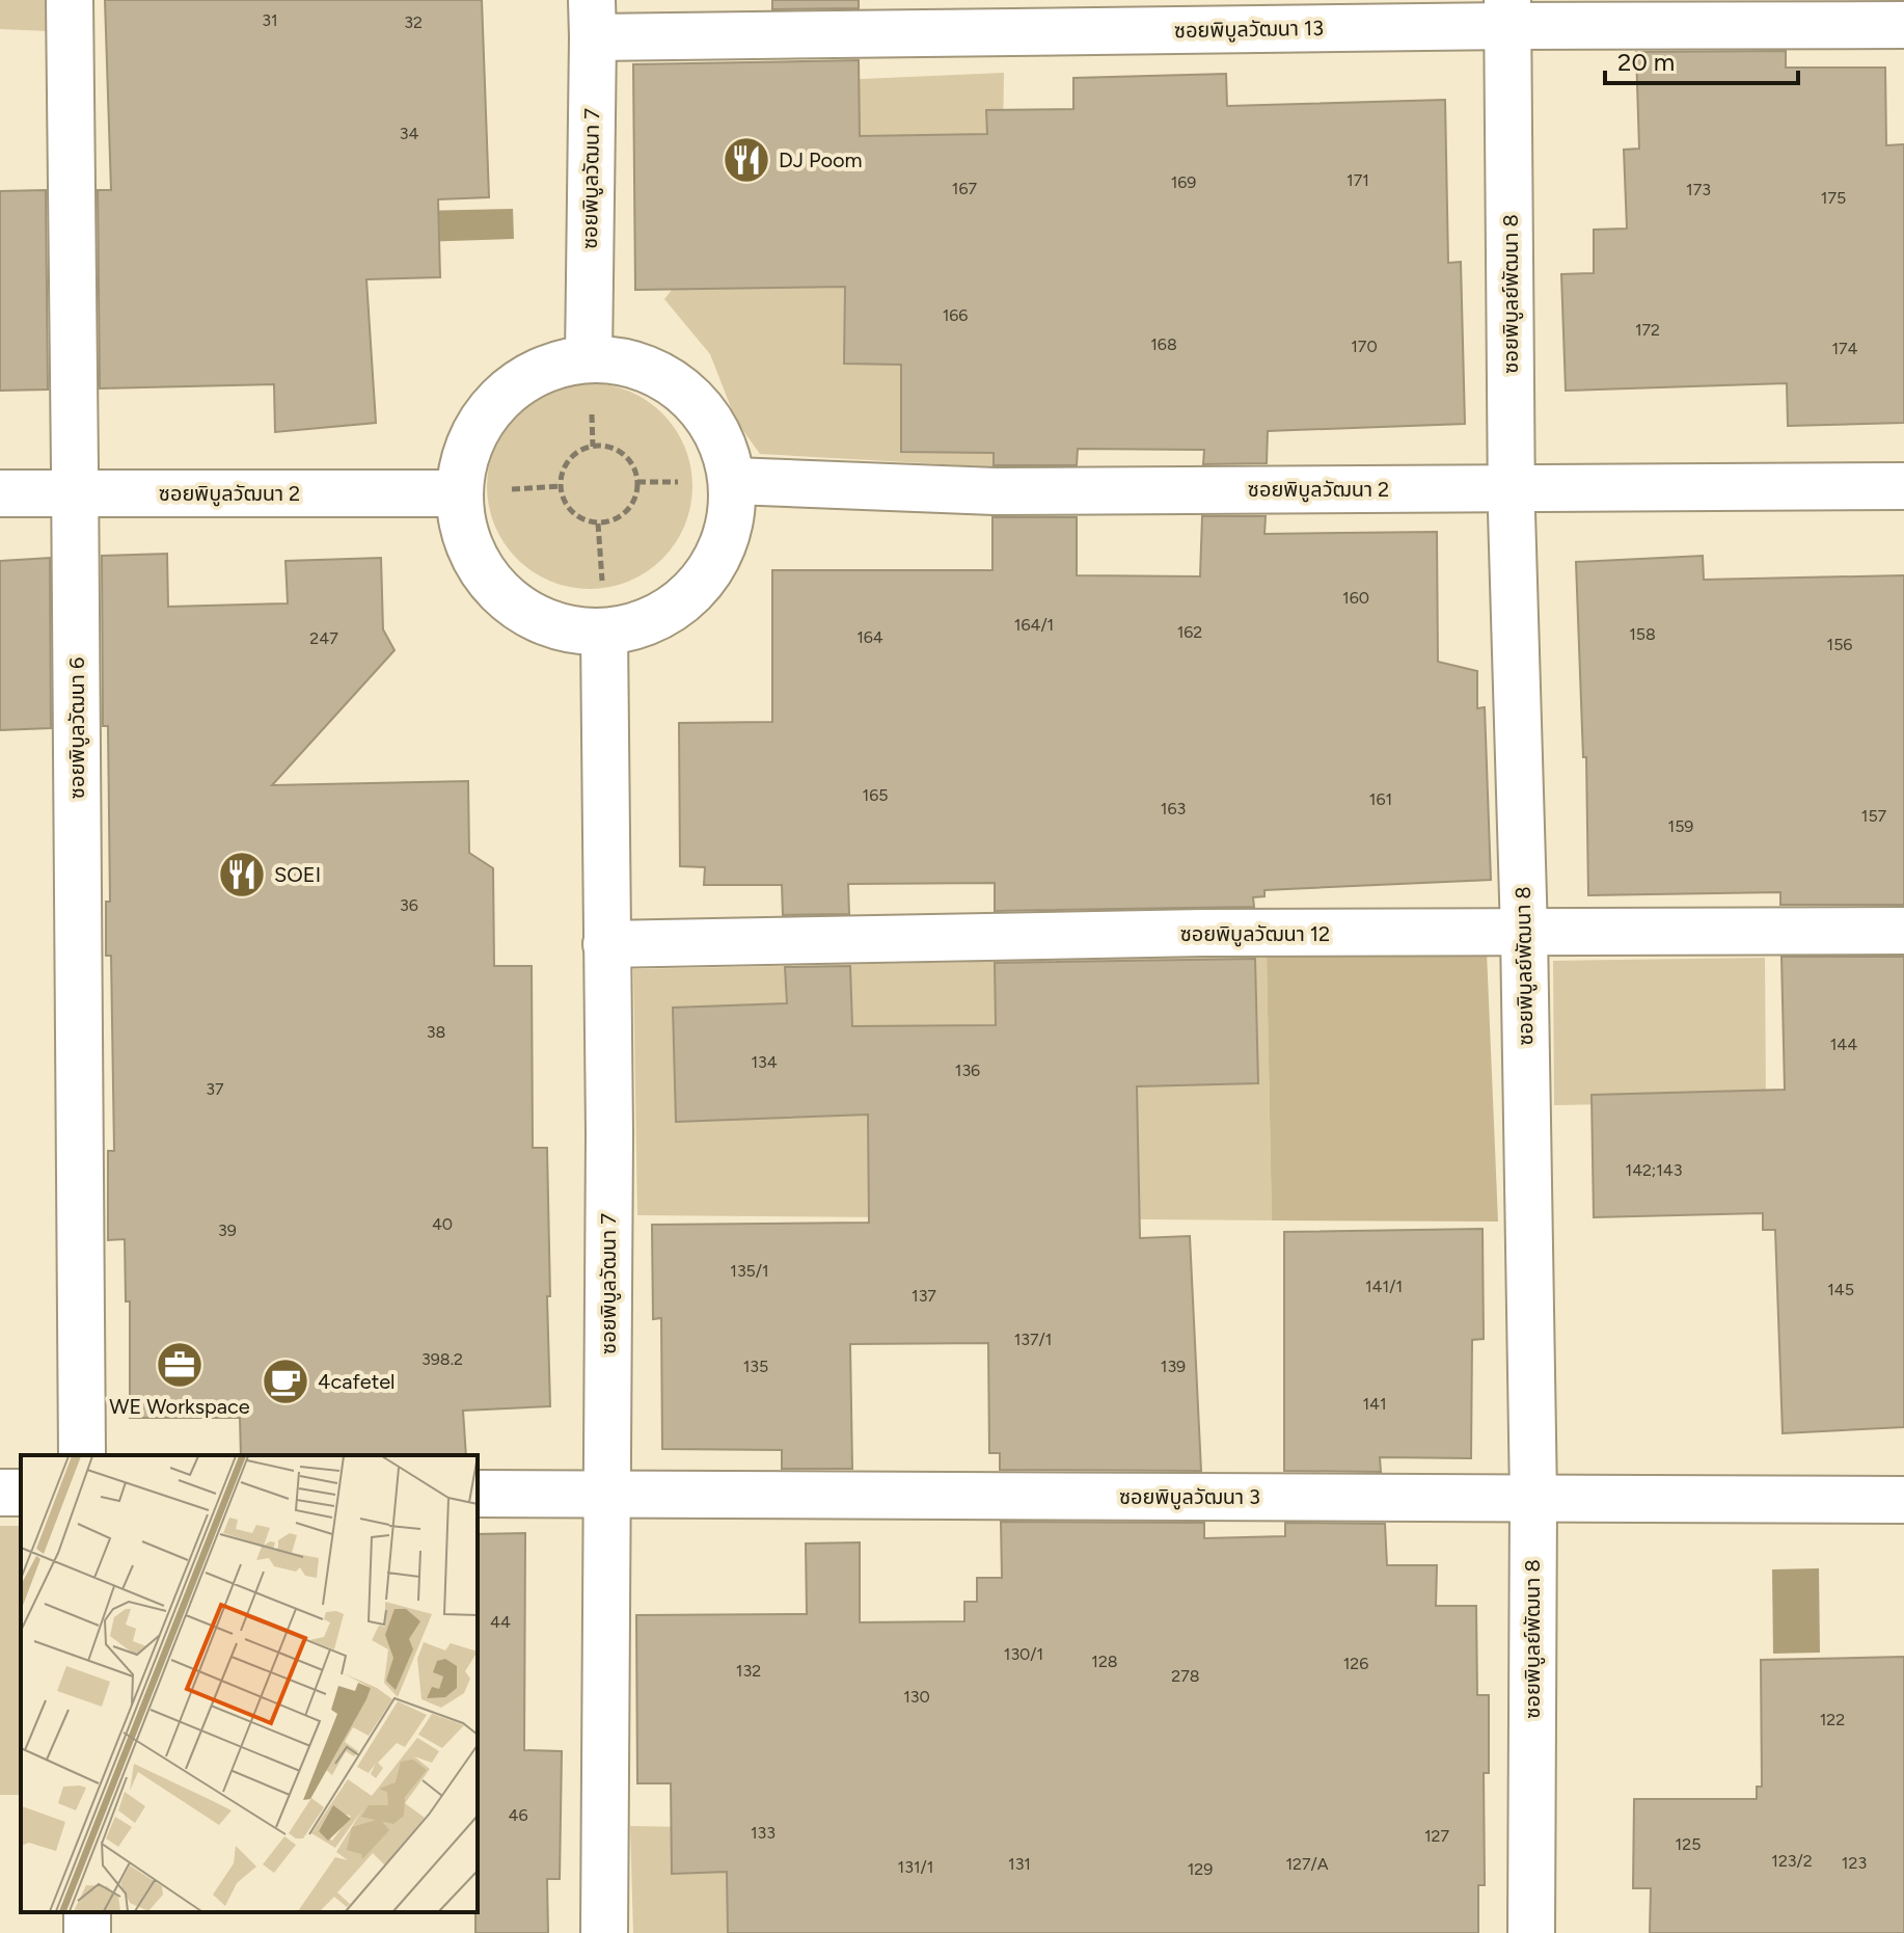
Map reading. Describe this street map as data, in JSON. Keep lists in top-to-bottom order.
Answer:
{
  "streets": {
    "street": [
      "ซอยพิบูลวัฒนา 13",
      "ซอยพิบูลวัฒนา 7",
      "ซอยพิบูลย์พัฒนา 8",
      "ซอยพิบูลวัฒนา 2",
      "ซอยพิบูลวัฒนา 6",
      "ซอยพิบูลวัฒนา 12",
      "ซอยพิบูลวัฒนา 3"
    ]
  },
  "crossings": [
    ["ซอยพิบูลวัฒนา 13", "ซอยพิบูลวัฒนา 7"],
    ["ซอยพิบูลวัฒนา 13", "ซอยพิบูลย์พัฒนา 8"],
    ["ซอยพิบูลวัฒนา 7", "ซอยพิบูลวัฒนา 12"],
    ["ซอยพิบูลวัฒนา 7", "ซอยพิบูลวัฒนา 3"],
    ["ซอยพิบูลย์พัฒนา 8", "ซอยพิบูลวัฒนา 2"],
    ["ซอยพิบูลย์พัฒนา 8", "ซอยพิบูลวัฒนา 12"],
    ["ซอยพิบูลย์พัฒนา 8", "ซอยพิบูลวัฒนา 3"],
    ["ซอยพิบูลวัฒนา 2", "ซอยพิบูลวัฒนา 6"]
  ],
  "places": {
    "restaurant": ["DJ Poom", "SOEI"],
    "office": ["WE Workspace"],
    "cafe": ["4cafetel"]
  },
  "house_numbers": [
    "31",
    "32",
    "34",
    "171",
    "169",
    "167",
    "173",
    "175",
    "166",
    "172",
    "168",
    "170",
    "174",
    "160",
    "164/1",
    "162",
    "158",
    "164",
    "247",
    "156",
    "165",
    "161",
    "163",
    "157",
    "159",
    "36",
    "38",
    "144",
    "134",
    "136",
    "37",
    "142;143",
    "40",
    "39",
    "135/1",
    "141/1",
    "145",
    "137",
    "137/1",
    "398.2",
    "135",
    "139",
    "141",
    "44",
    "130/1",
    "128",
    "126",
    "132",
    "278",
    "130",
    "122",
    "46",
    "133",
    "127",
    "125",
    "123/2",
    "123",
    "131",
    "127/A",
    "131/1",
    "129"
  ],
  "scale_bar": "20 m"
}
